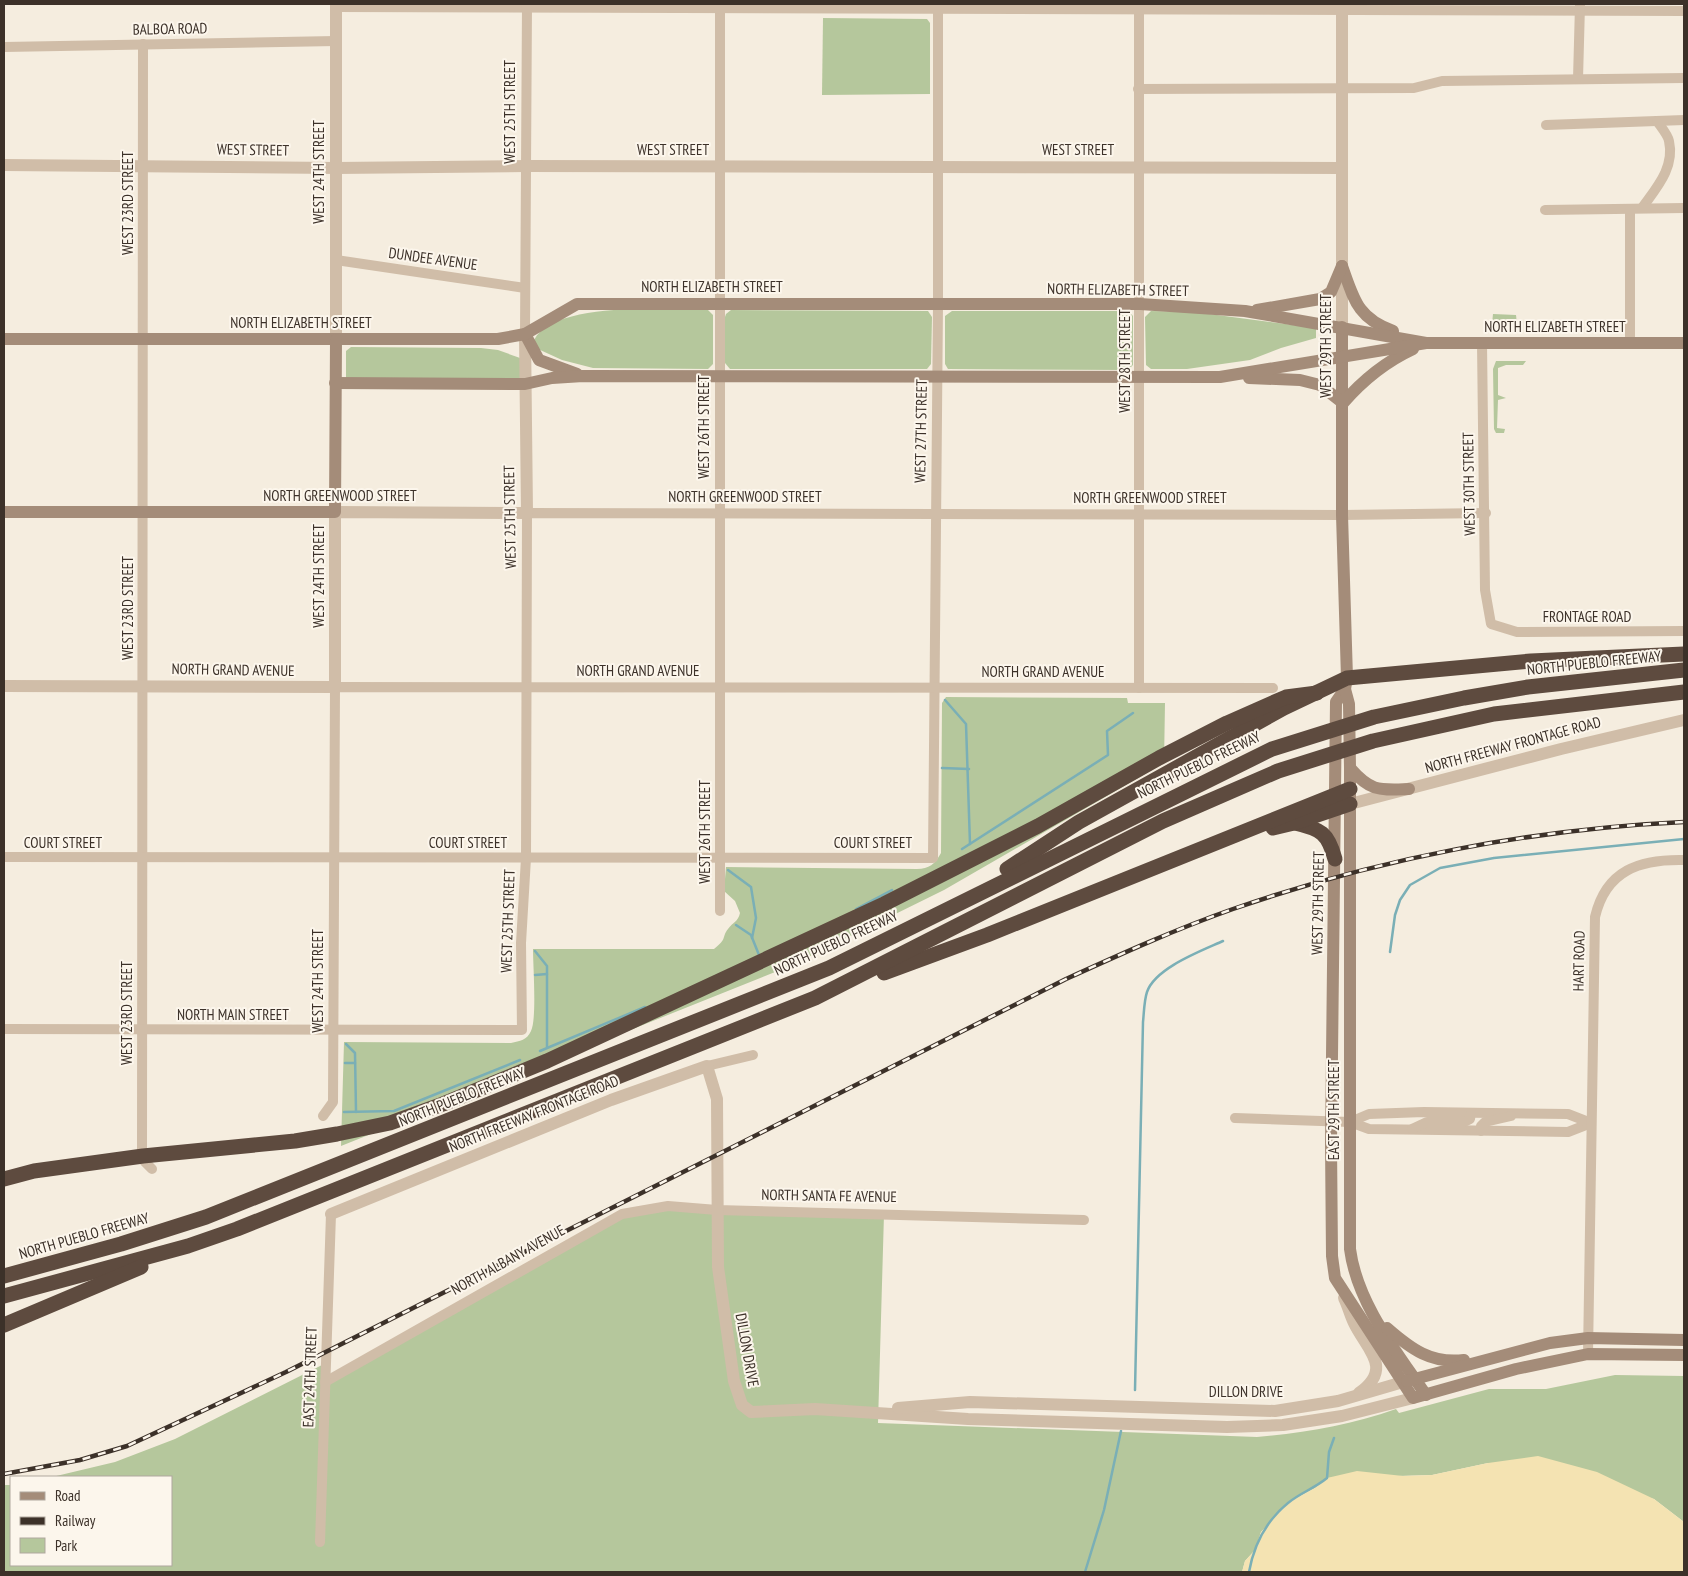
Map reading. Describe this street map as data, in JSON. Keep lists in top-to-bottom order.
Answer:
{
  "streets": {
    "highway": ["NORTH PUEBLO FREEWAY"],
    "main road": [
      "WEST 24TH STREET",
      "NORTH ELIZABETH STREET",
      "WEST 29TH STREET",
      "NORTH GREENWOOD STREET",
      "EAST 29TH STREET",
      "DILLON DRIVE"
    ],
    "street": [
      "BALBOA ROAD",
      "WEST 25TH STREET",
      "WEST STREET",
      "WEST 23RD STREET",
      "DUNDEE AVENUE",
      "WEST 28TH STREET",
      "WEST 26TH STREET",
      "WEST 27TH STREET",
      "WEST 30TH STREET",
      "FRONTAGE ROAD",
      "NORTH GRAND AVENUE",
      "NORTH FREEWAY FRONTAGE ROAD",
      "COURT STREET",
      "HART ROAD",
      "NORTH MAIN STREET",
      "NORTH SANTA FE AVENUE",
      "NORTH ALBANY AVENUE",
      "EAST 24TH STREET"
    ]
  },
  "crossings": [
    ["BALBOA ROAD", "WEST 24TH STREET"],
    ["BALBOA ROAD", "WEST 23RD STREET"],
    ["WEST 25TH STREET", "WEST STREET"],
    ["WEST 25TH STREET", "DUNDEE AVENUE"],
    ["WEST 25TH STREET", "NORTH ELIZABETH STREET"],
    ["WEST 25TH STREET", "NORTH GREENWOOD STREET"],
    ["WEST 25TH STREET", "NORTH GRAND AVENUE"],
    ["WEST 25TH STREET", "COURT STREET"],
    ["WEST 25TH STREET", "NORTH MAIN STREET"],
    ["WEST STREET", "WEST 24TH STREET"],
    ["WEST STREET", "WEST 23RD STREET"],
    ["WEST STREET", "WEST 29TH STREET"],
    ["WEST STREET", "WEST 28TH STREET"],
    ["WEST STREET", "WEST 26TH STREET"],
    ["WEST STREET", "WEST 27TH STREET"],
    ["WEST 24TH STREET", "DUNDEE AVENUE"],
    ["WEST 24TH STREET", "NORTH ELIZABETH STREET"],
    ["WEST 24TH STREET", "NORTH GREENWOOD STREET"],
    ["WEST 24TH STREET", "NORTH GRAND AVENUE"],
    ["WEST 24TH STREET", "COURT STREET"],
    ["WEST 24TH STREET", "NORTH MAIN STREET"],
    ["WEST 23RD STREET", "NORTH ELIZABETH STREET"],
    ["WEST 23RD STREET", "NORTH GREENWOOD STREET"],
    ["WEST 23RD STREET", "NORTH GRAND AVENUE"],
    ["WEST 23RD STREET", "COURT STREET"],
    ["WEST 23RD STREET", "NORTH MAIN STREET"],
    ["NORTH ELIZABETH STREET", "WEST 29TH STREET"],
    ["NORTH ELIZABETH STREET", "WEST 28TH STREET"],
    ["NORTH ELIZABETH STREET", "WEST 26TH STREET"],
    ["NORTH ELIZABETH STREET", "WEST 27TH STREET"],
    ["NORTH ELIZABETH STREET", "WEST 30TH STREET"],
    ["WEST 29TH STREET", "NORTH GREENWOOD STREET"],
    ["WEST 29TH STREET", "NORTH FREEWAY FRONTAGE ROAD"],
    ["WEST 29TH STREET", "EAST 29TH STREET"],
    ["WEST 28TH STREET", "NORTH GREENWOOD STREET"],
    ["WEST 28TH STREET", "NORTH GRAND AVENUE"],
    ["WEST 26TH STREET", "NORTH GREENWOOD STREET"],
    ["WEST 26TH STREET", "NORTH GRAND AVENUE"],
    ["WEST 26TH STREET", "COURT STREET"],
    ["WEST 27TH STREET", "NORTH GREENWOOD STREET"],
    ["WEST 27TH STREET", "NORTH GRAND AVENUE"],
    ["WEST 27TH STREET", "COURT STREET"],
    ["WEST 30TH STREET", "NORTH GREENWOOD STREET"],
    ["WEST 30TH STREET", "FRONTAGE ROAD"],
    ["NORTH FREEWAY FRONTAGE ROAD", "EAST 29TH STREET"],
    ["NORTH FREEWAY FRONTAGE ROAD", "EAST 24TH STREET"],
    ["HART ROAD", "DILLON DRIVE"],
    ["EAST 29TH STREET", "DILLON DRIVE"],
    ["NORTH SANTA FE AVENUE", "NORTH ALBANY AVENUE"],
    ["NORTH SANTA FE AVENUE", "DILLON DRIVE"],
    ["NORTH ALBANY AVENUE", "DILLON DRIVE"],
    ["NORTH ALBANY AVENUE", "EAST 24TH STREET"]
  ],
  "legend": ["Road", "Railway", "Park"]
}
